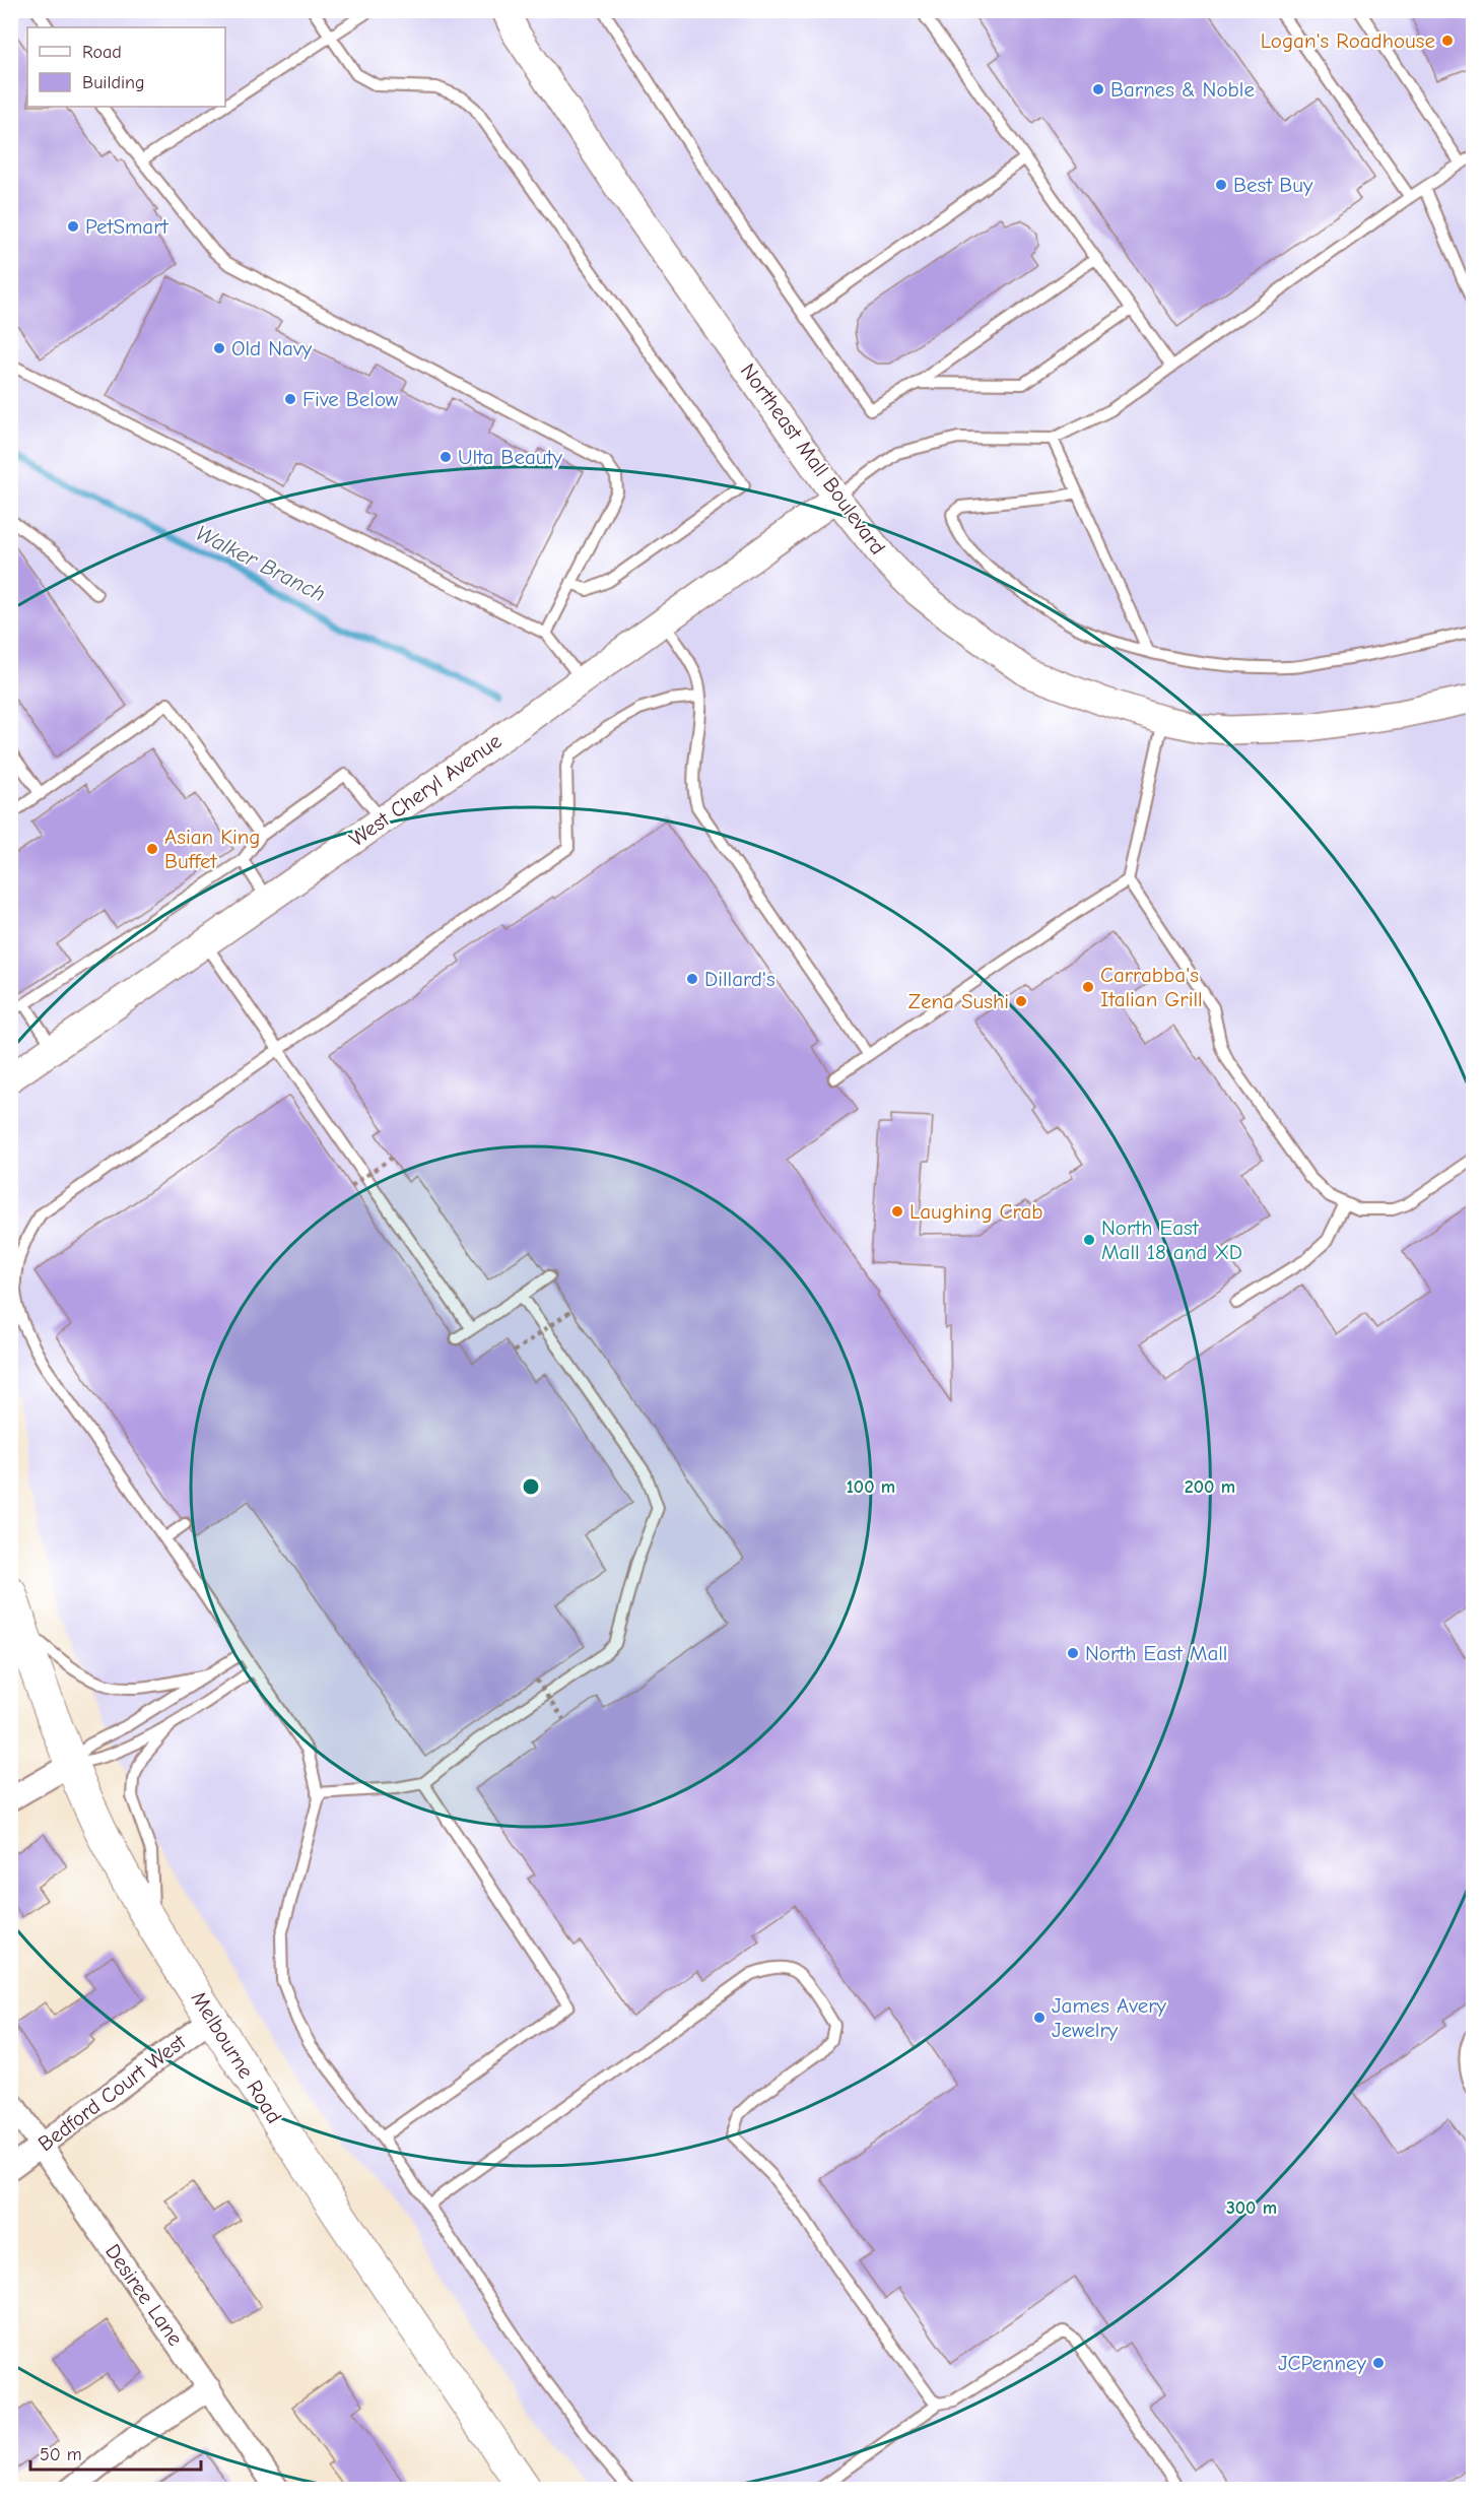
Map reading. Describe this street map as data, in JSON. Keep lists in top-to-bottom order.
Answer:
{
  "streets": {
    "main road": ["Melbourne Road"],
    "street": [
      "Northeast Mall Boulevard",
      "West Cheryl Avenue",
      "Bedford Court West",
      "Desiree Lane"
    ]
  },
  "crossings": [
    ["Northeast Mall Boulevard", "West Cheryl Avenue"],
    ["Melbourne Road", "Bedford Court West"],
    ["Bedford Court West", "Desiree Lane"]
  ],
  "water": ["Walker Branch"],
  "places": [
    "Logan's Roadhouse",
    "Barnes & Noble",
    "Best Buy",
    "PetSmart",
    "Old Navy",
    "Five Below",
    "Ulta Beauty",
    "Asian King Buffet",
    "Dillard's",
    "Carrabba's Italian Grill",
    "Zena Sushi",
    "Laughing Crab",
    "North East Mall 18 and XD",
    "North East Mall",
    "James Avery Jewelry",
    "JCPenney"
  ],
  "legend": ["Road", "Building"],
  "scale_bar": "50 m",
  "rings": ["100 m", "200 m", "300 m"]
}
